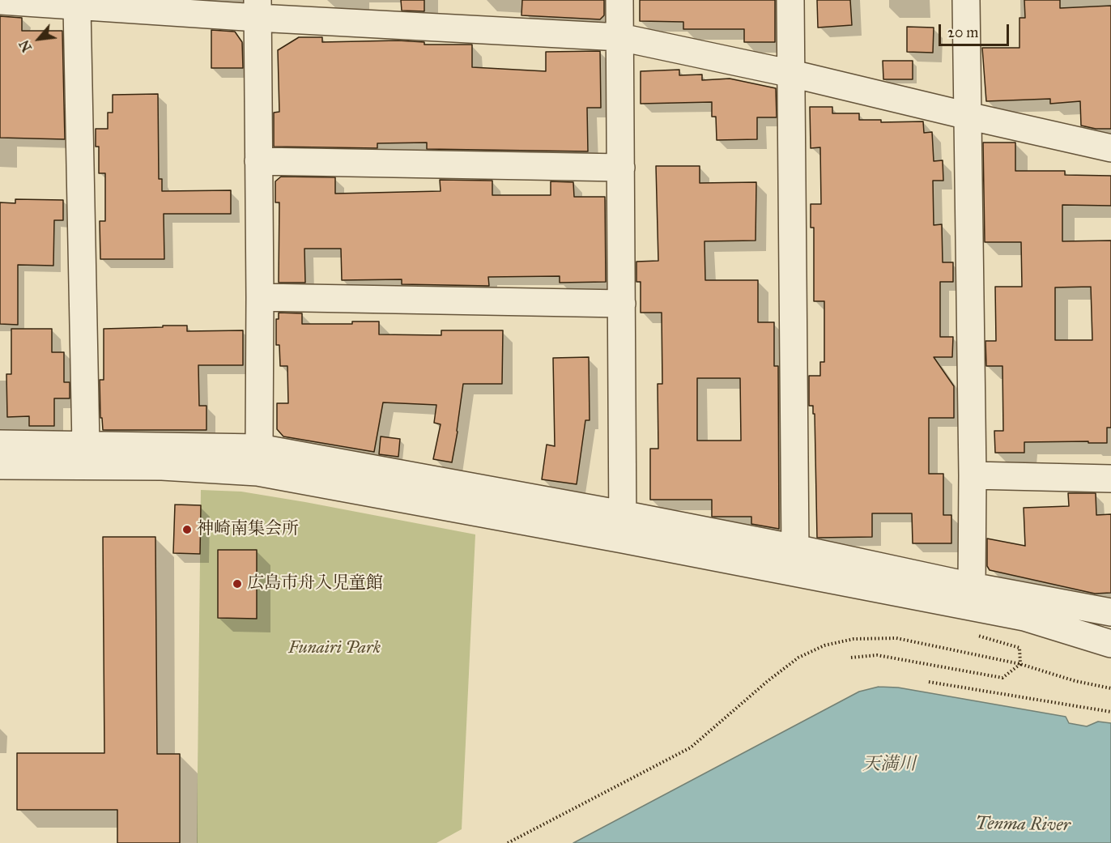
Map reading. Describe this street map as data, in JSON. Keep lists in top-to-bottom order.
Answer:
{
  "water": ["天満川", "Tenma River"],
  "parks": ["Funairi Park"],
  "places": ["神崎南集会所", "広島市舟入児童館"],
  "scale_bar": "20 m",
  "north": "bottom left"
}
